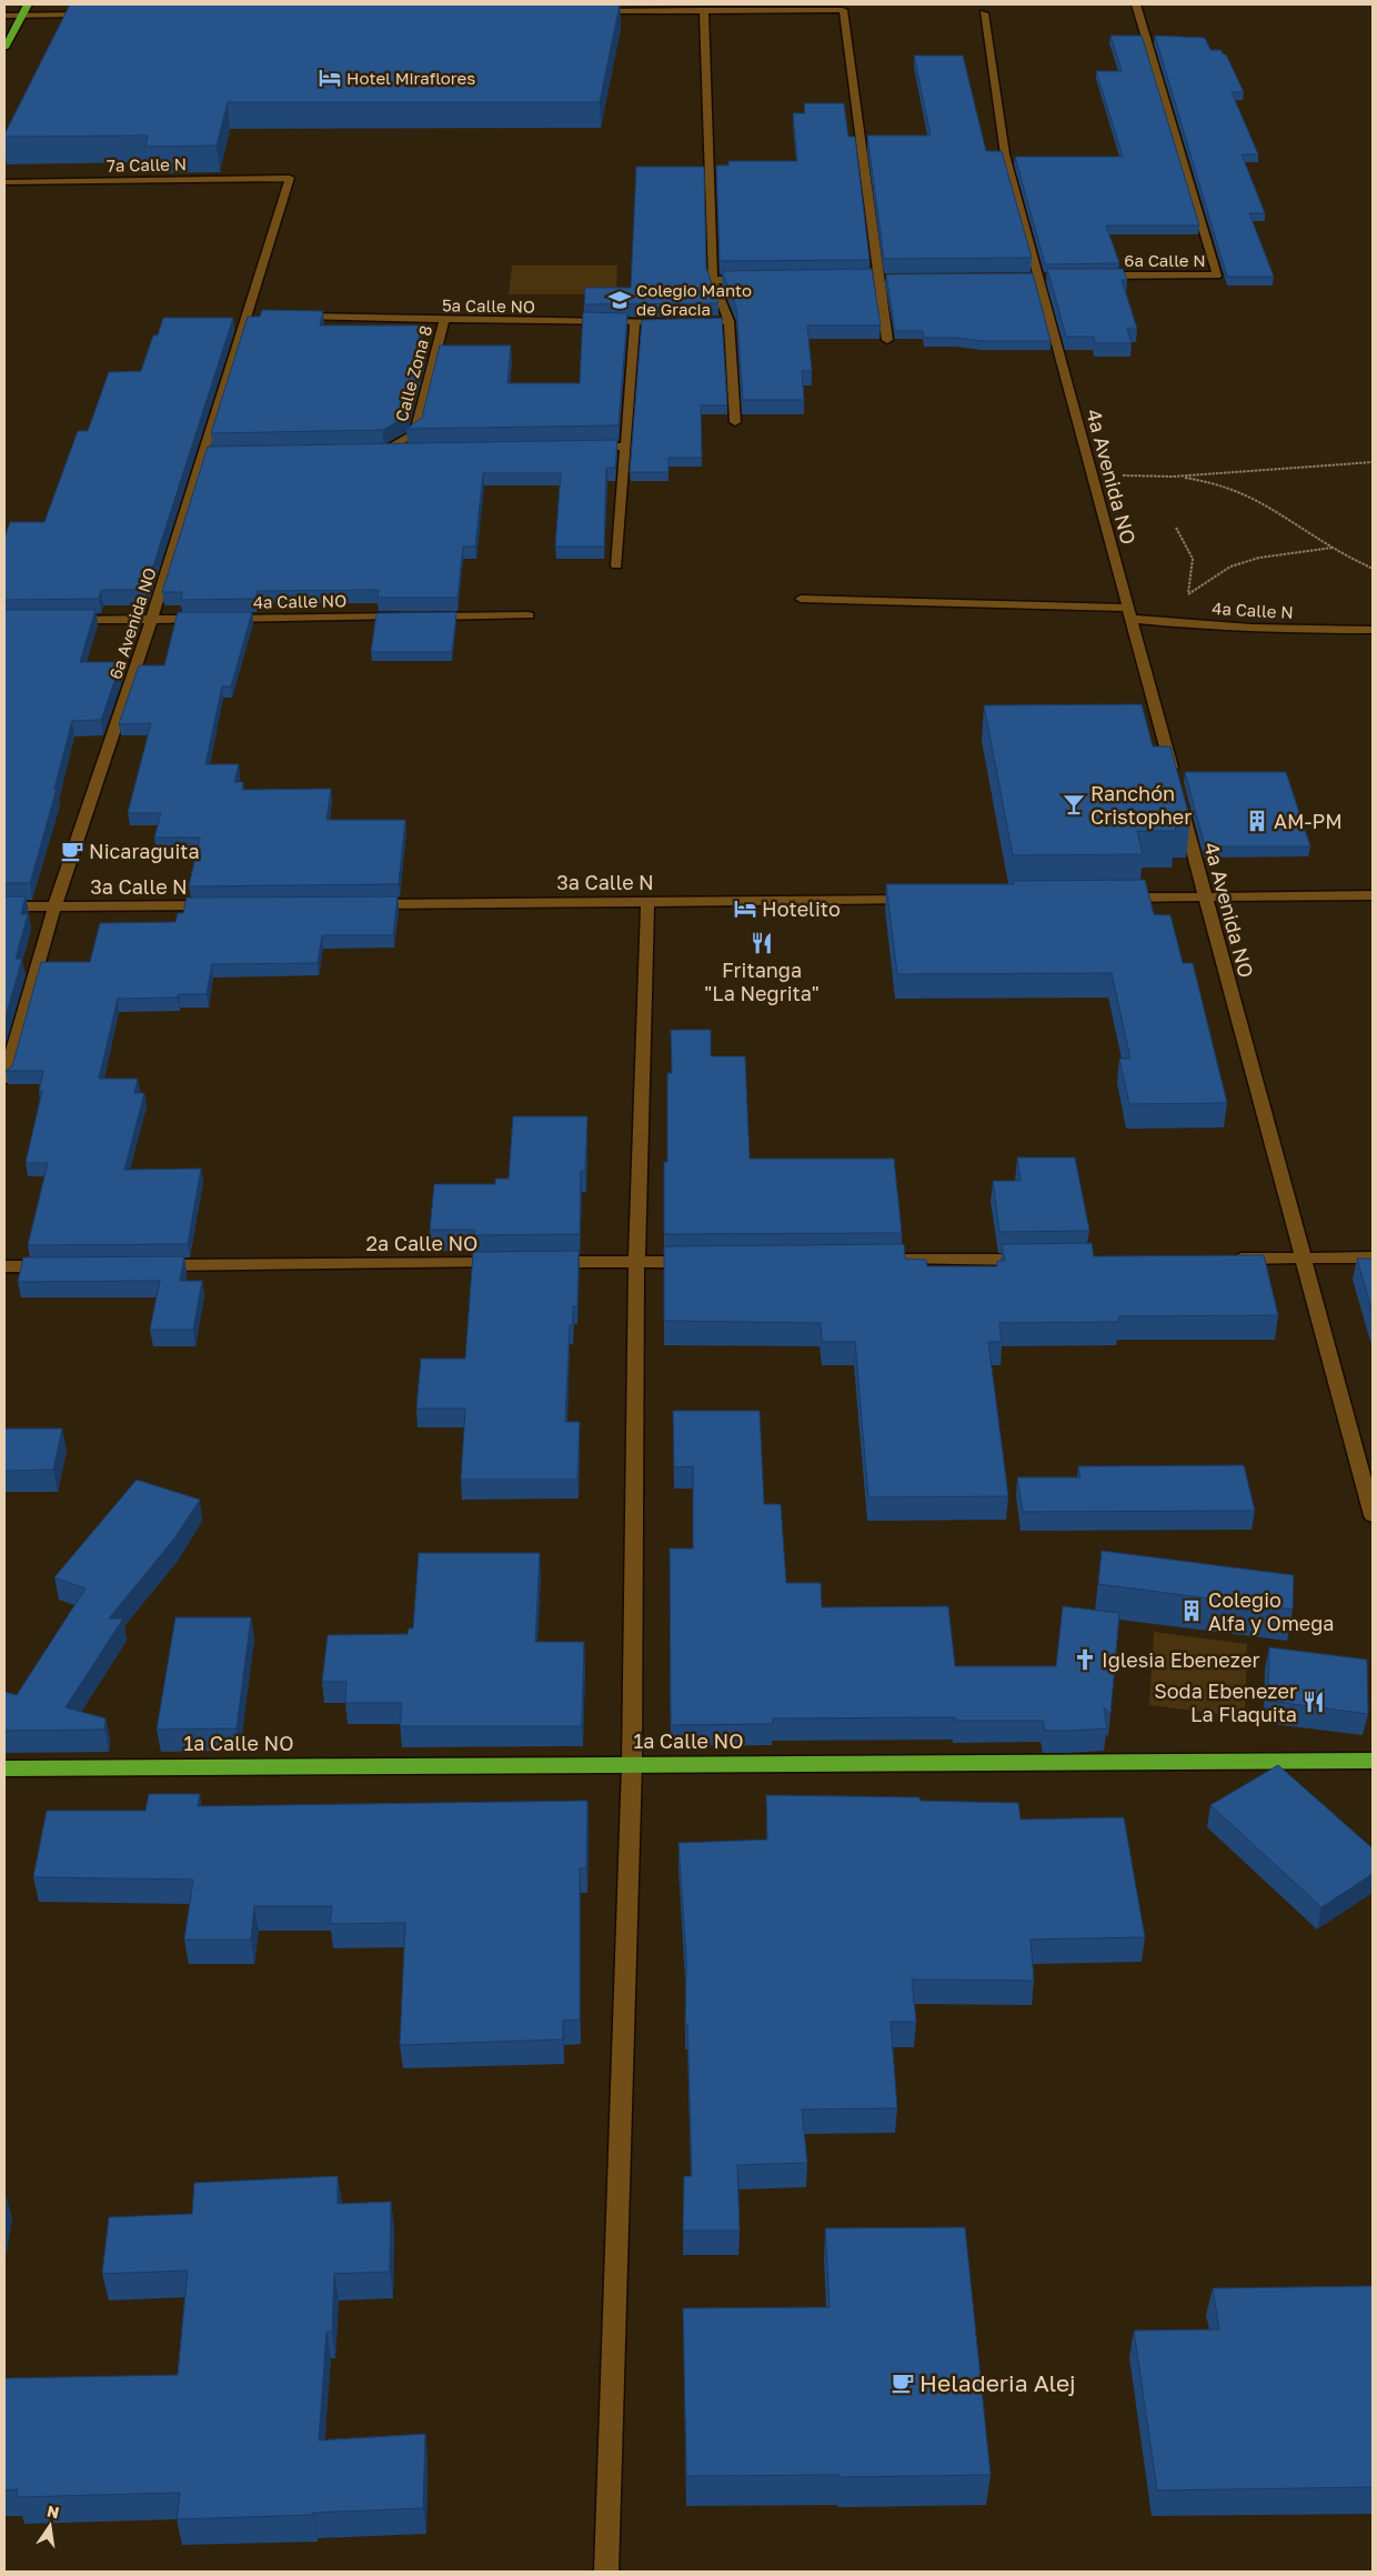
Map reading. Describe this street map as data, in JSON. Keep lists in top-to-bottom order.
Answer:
{
  "streets": {
    "highway": ["1a Calle NO"],
    "street": [
      "7a Calle N",
      "6a Calle N",
      "5a Calle NO",
      "Calle Zona 8",
      "4a Avenida NO",
      "4a Calle NO",
      "4a Calle N",
      "6a Avenida NO",
      "3a Calle N",
      "2a Calle NO"
    ]
  },
  "crossings": [
    ["7a Calle N", "6a Avenida NO"],
    ["5a Calle NO", "Calle Zona 8"],
    ["4a Avenida NO", "4a Calle N"],
    ["4a Calle NO", "6a Avenida NO"],
    ["6a Avenida NO", "3a Calle N"]
  ],
  "places": {
    "hotel": ["Hotel Miraflores", "Hotelito"],
    "school or university": ["Colegio Manto de Gracia"],
    "bar": ["Ranchón Cristopher"],
    "building": ["AM-PM", "Colegio Alfa y Omega"],
    "cafe": ["Nicaraguita", "Heladeria Alej"],
    "restaurant": ["Fritanga \"La Negrita\"", "Soda Ebenezer La Flaquita"],
    "church": ["Iglesia Ebenezer"]
  },
  "north": "top"
}
